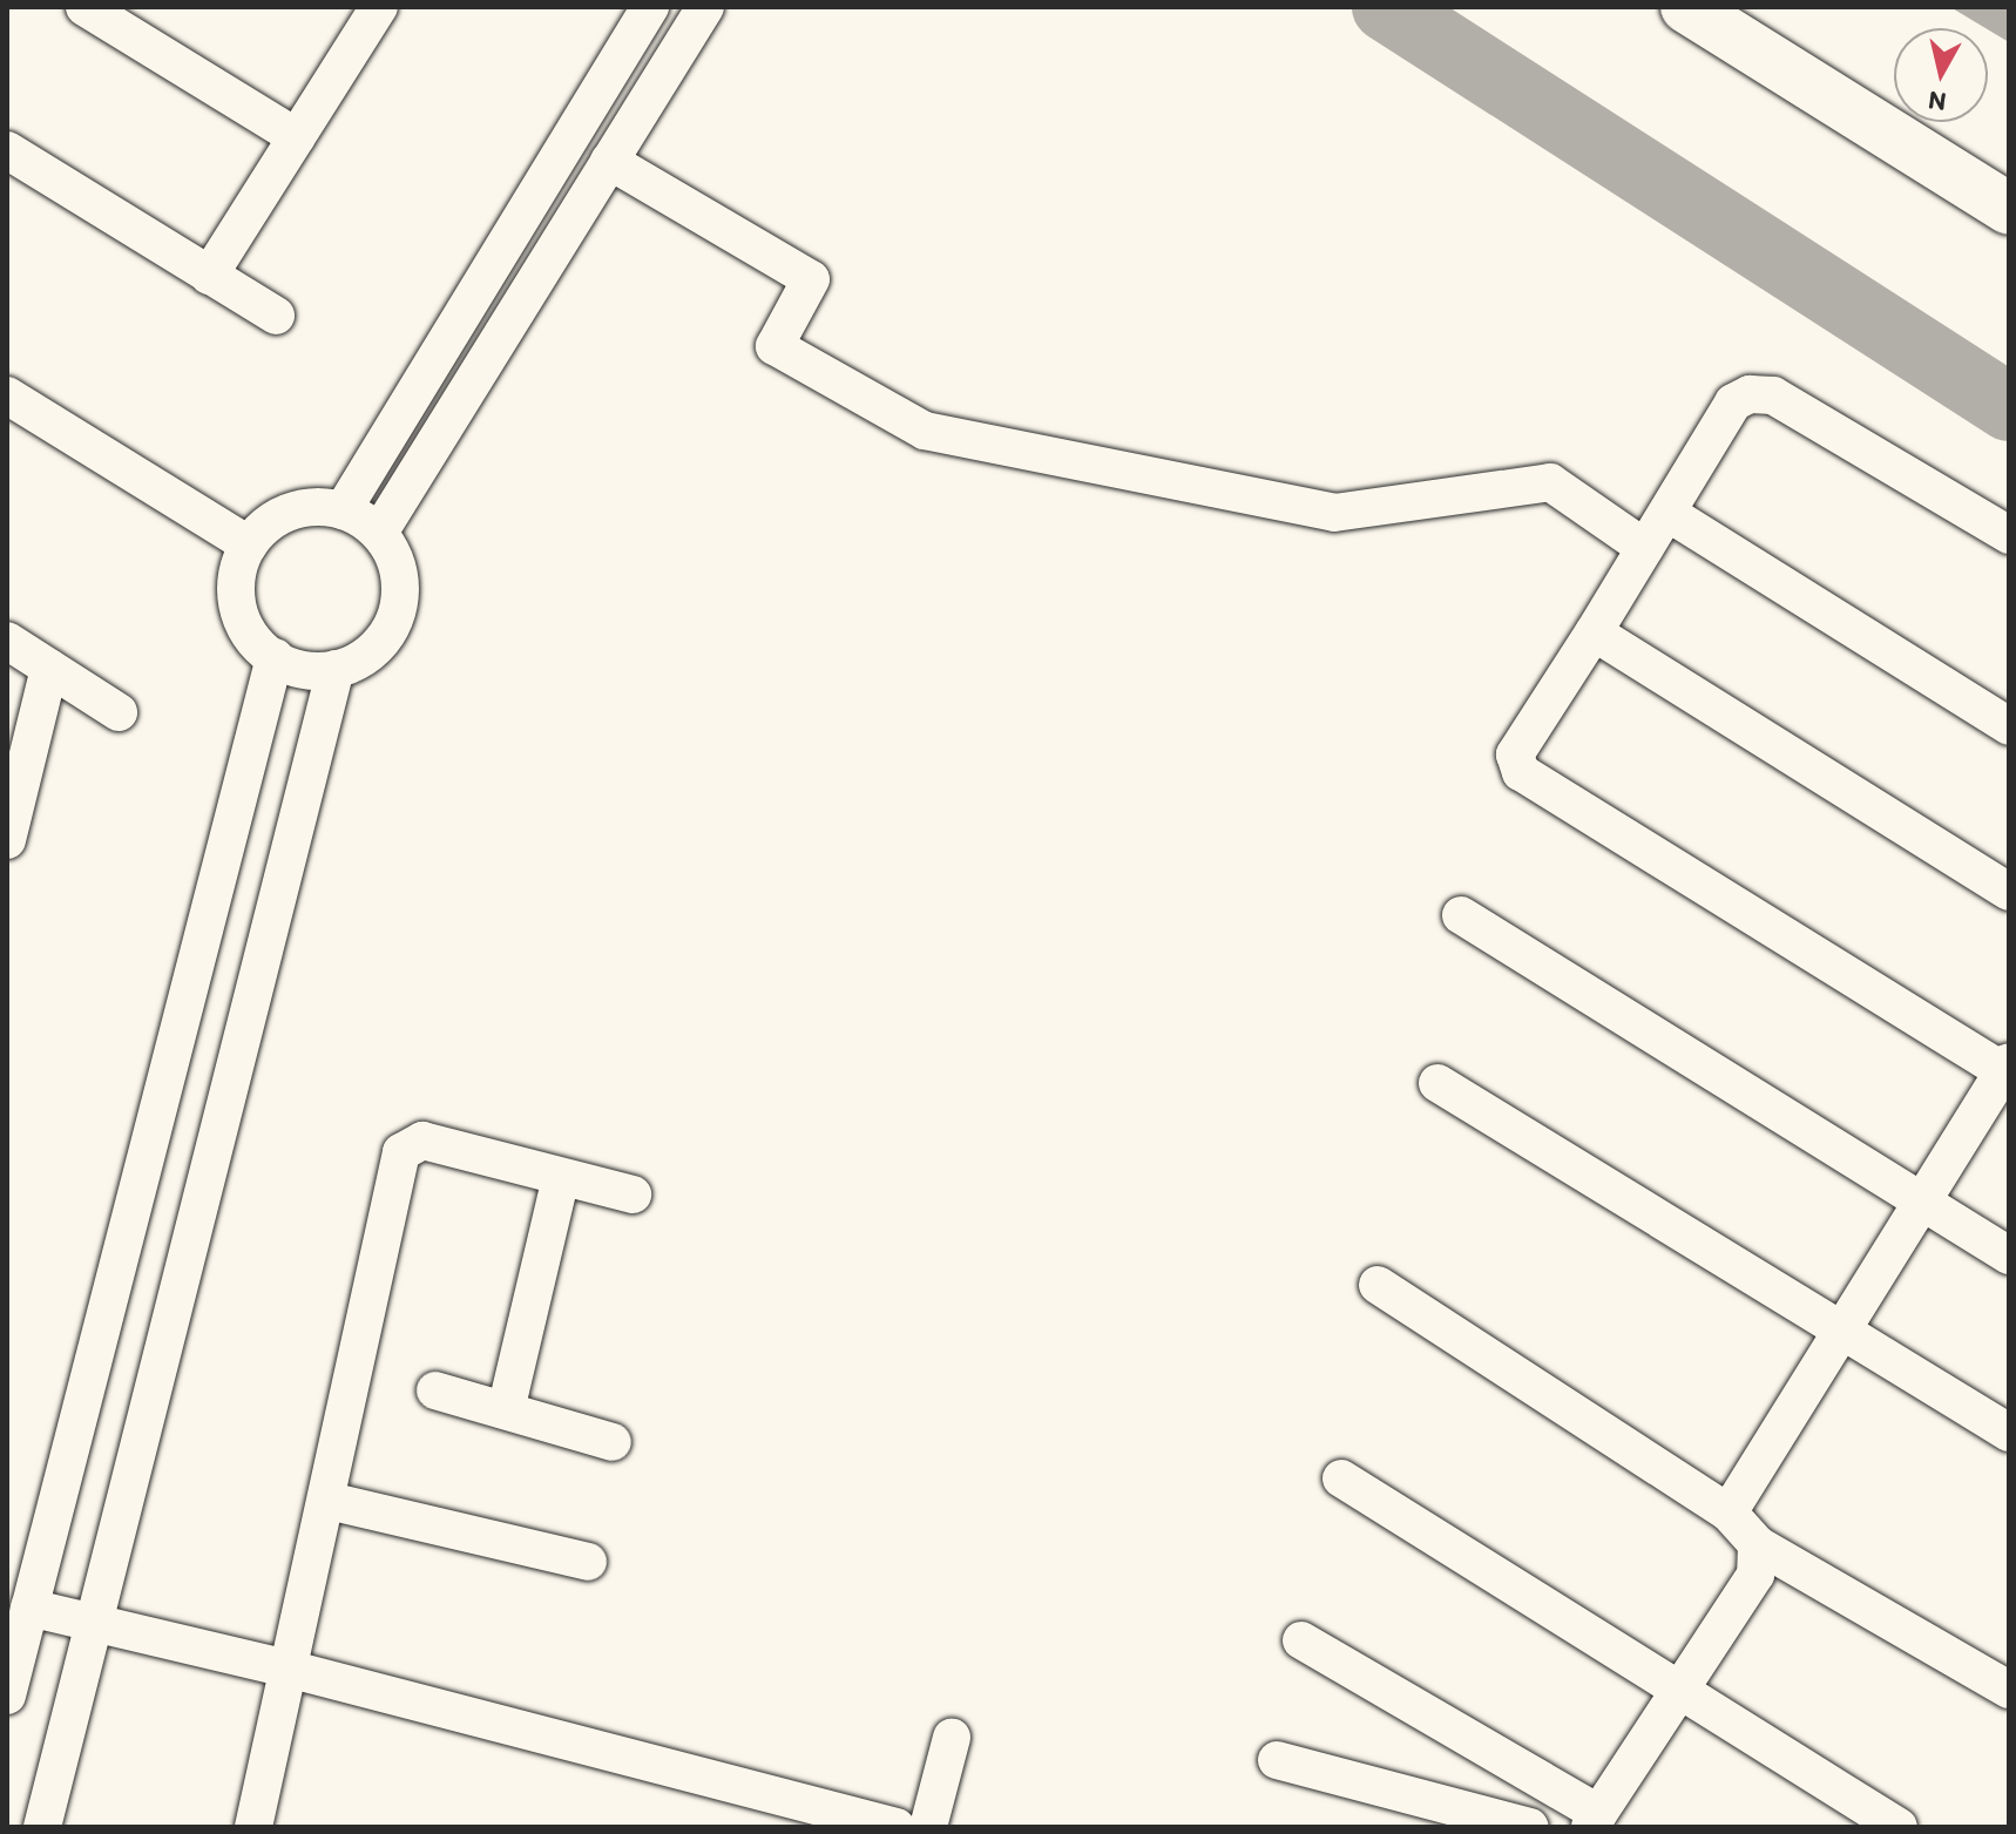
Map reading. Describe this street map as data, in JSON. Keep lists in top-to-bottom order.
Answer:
{
  "north": "bottom"
}
